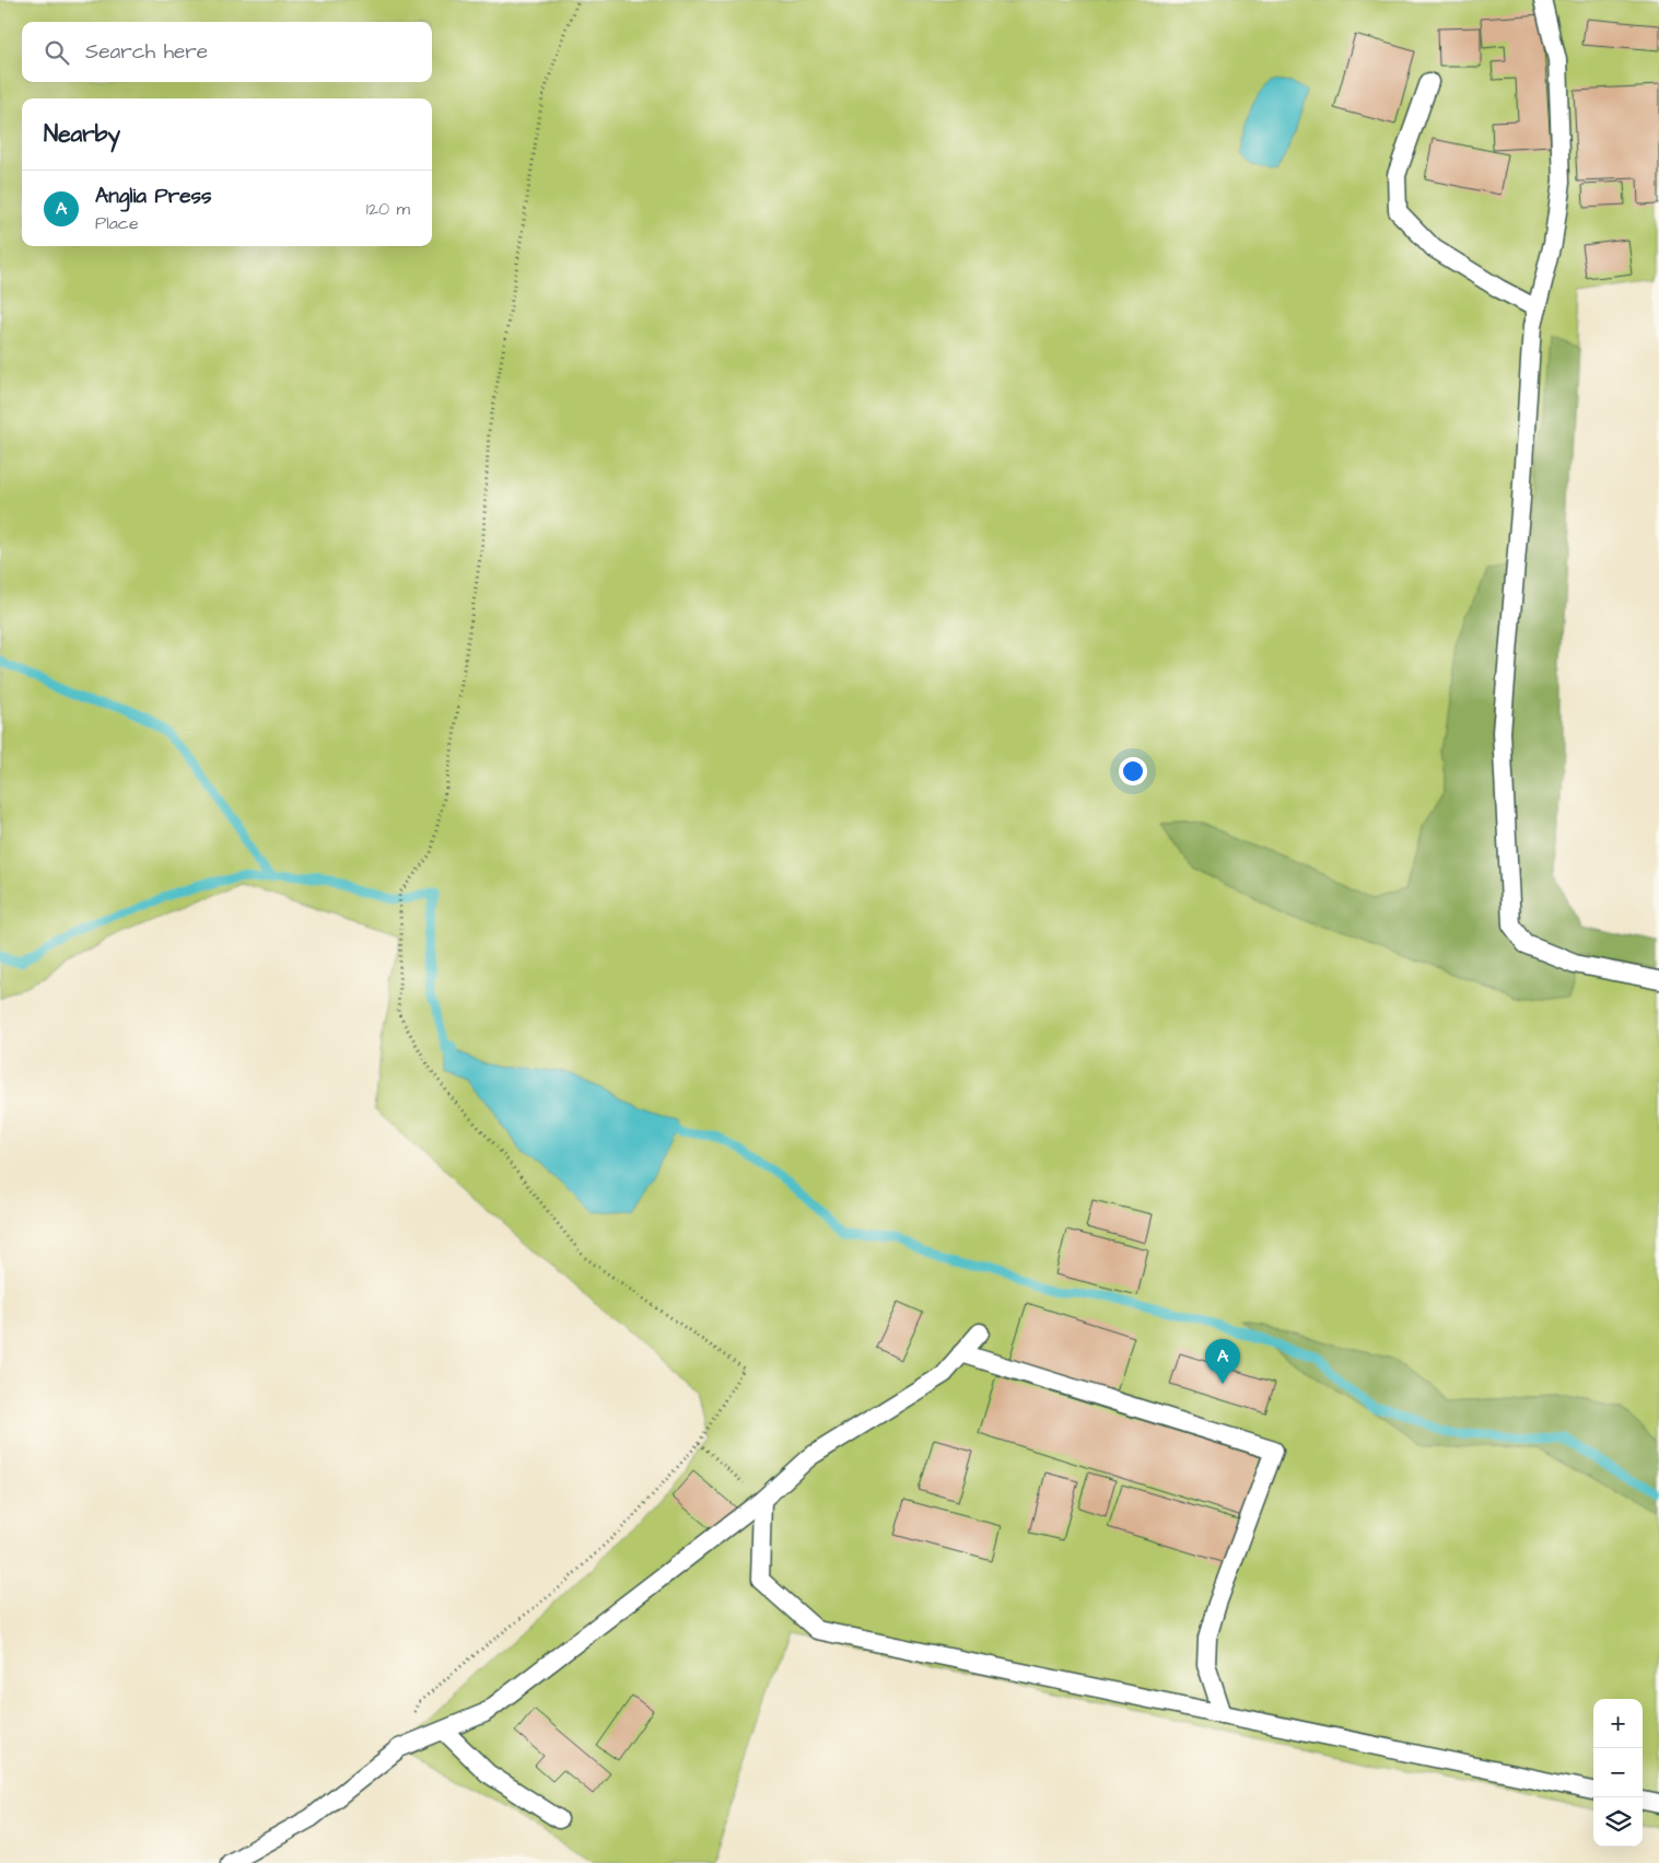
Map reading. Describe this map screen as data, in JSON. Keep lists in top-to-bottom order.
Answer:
{
  "page": {
    "search": "Search here",
    "heading": "Nearby",
    "list": [
      {
        "mark": "A",
        "name": "Anglia Press",
        "note": "Place",
        "value": "120 m"
      }
    ],
    "pins": "A",
    "map_buttons": ["+", "−"]
  }
}
